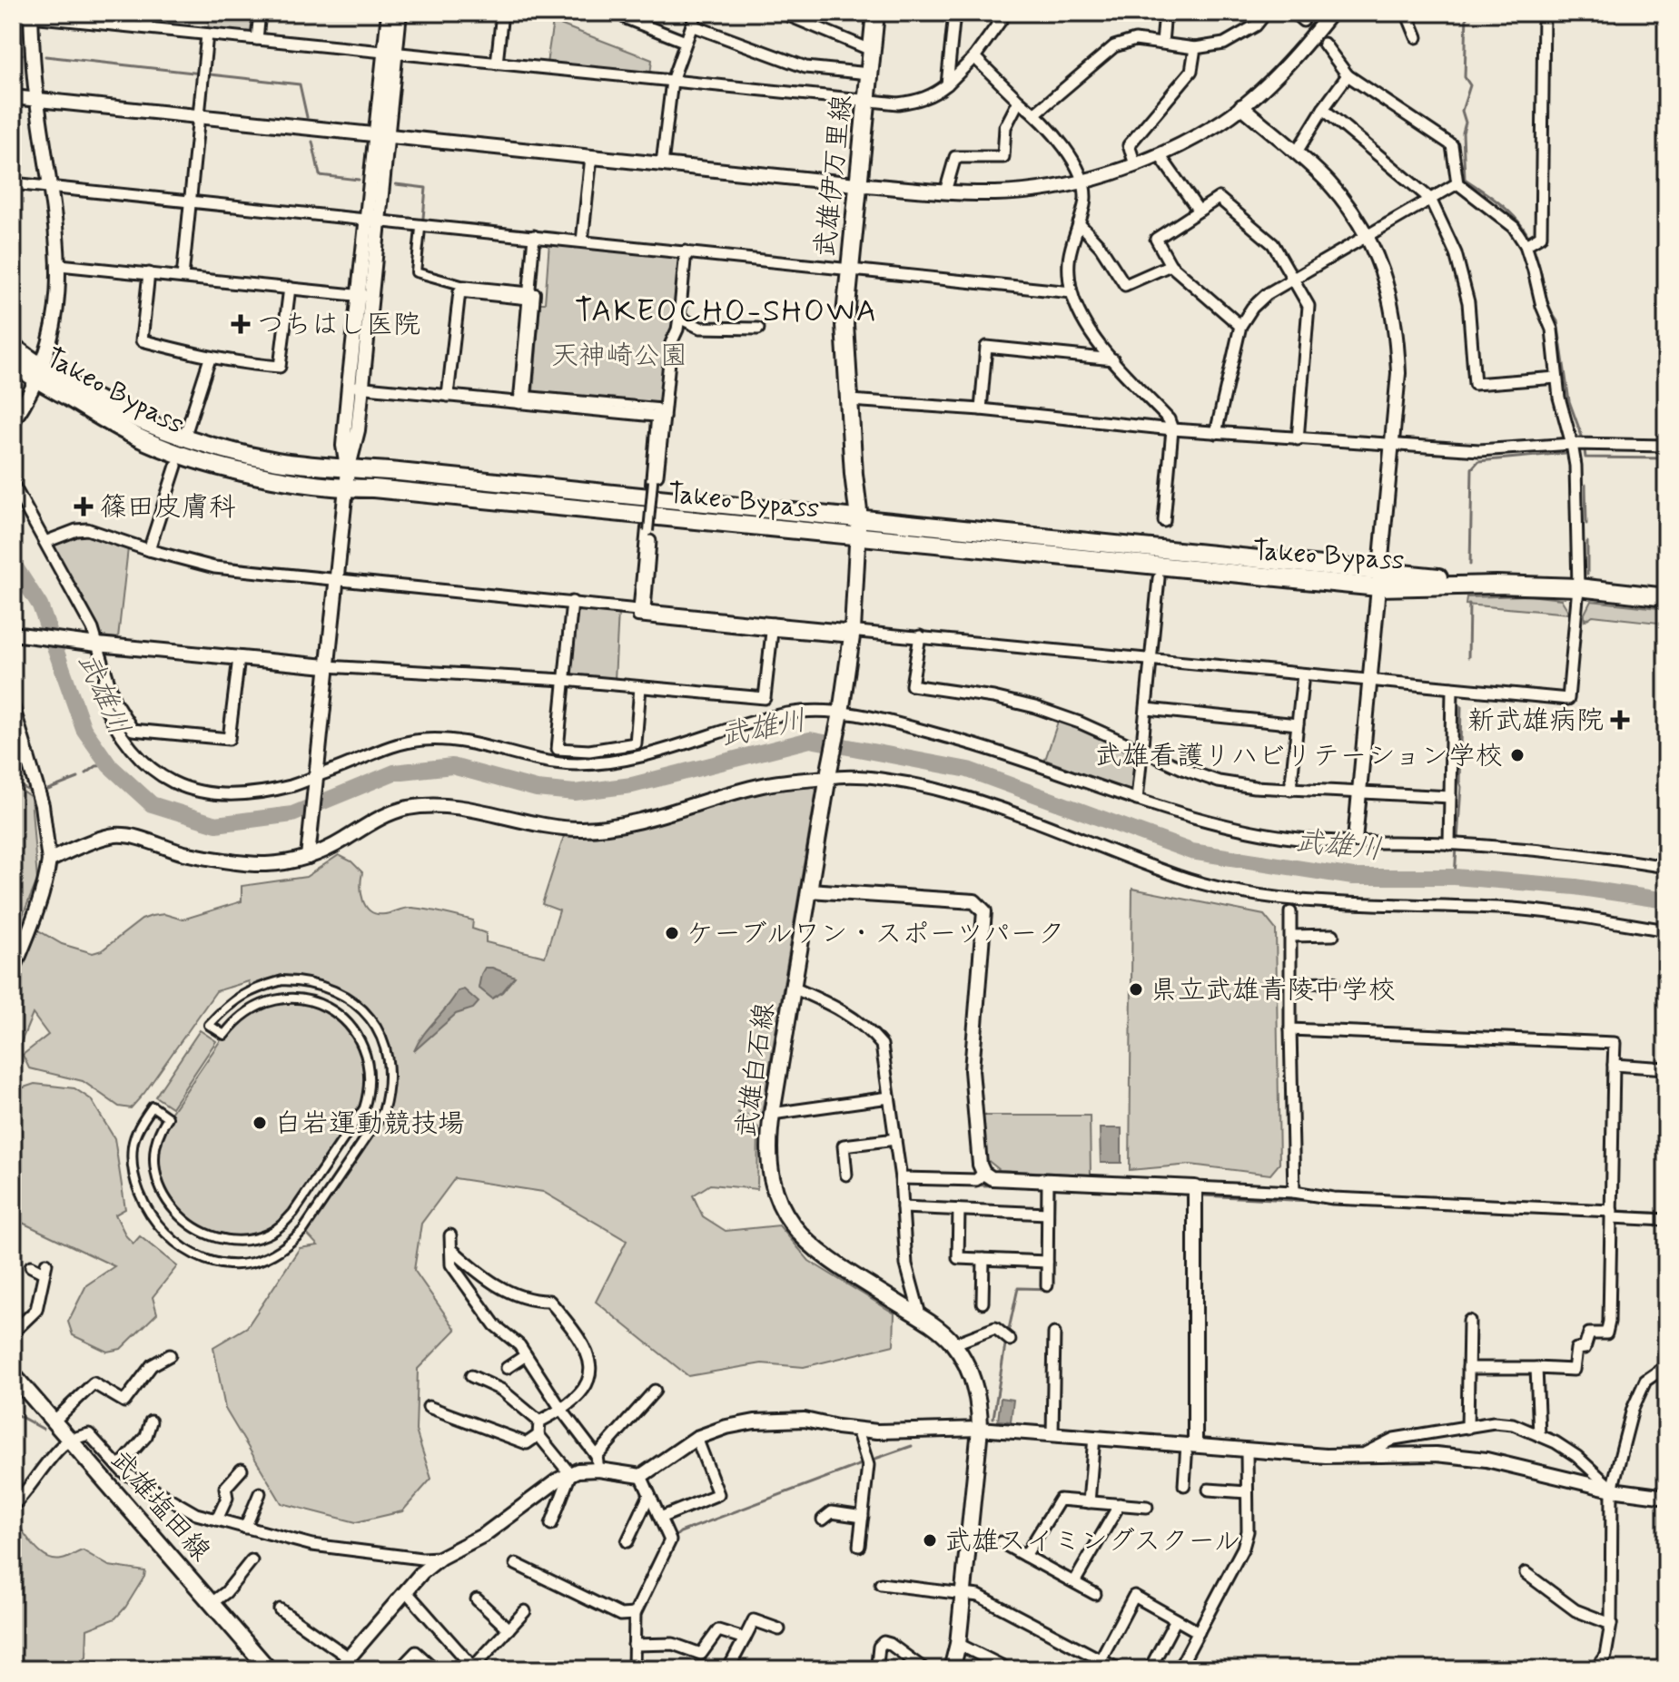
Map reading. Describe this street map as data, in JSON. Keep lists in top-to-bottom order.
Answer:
{
  "streets": {
    "main road": [
      "武雄伊万里線",
      "Takeo Bypass",
      "武雄白石線",
      "武雄塩田線"
    ]
  },
  "crossings": [
    ["武雄伊万里線", "Takeo Bypass"],
    ["武雄伊万里線", "武雄白石線"],
    ["Takeo Bypass", "武雄白石線"]
  ],
  "districts": ["TAKEOCHO-SHOWA"],
  "water": ["武雄川"],
  "parks": ["天神崎公園"],
  "places": {
    "health": ["つちはし医院", "篠田皮膚科", "新武雄病院"],
    "other": [
      "武雄看護リハビリテーション学校",
      "ケーブルワン・スポーツパーク",
      "県立武雄青陵中学校",
      "白岩運動競技場",
      "武雄スイミングスクール"
    ]
  }
}
